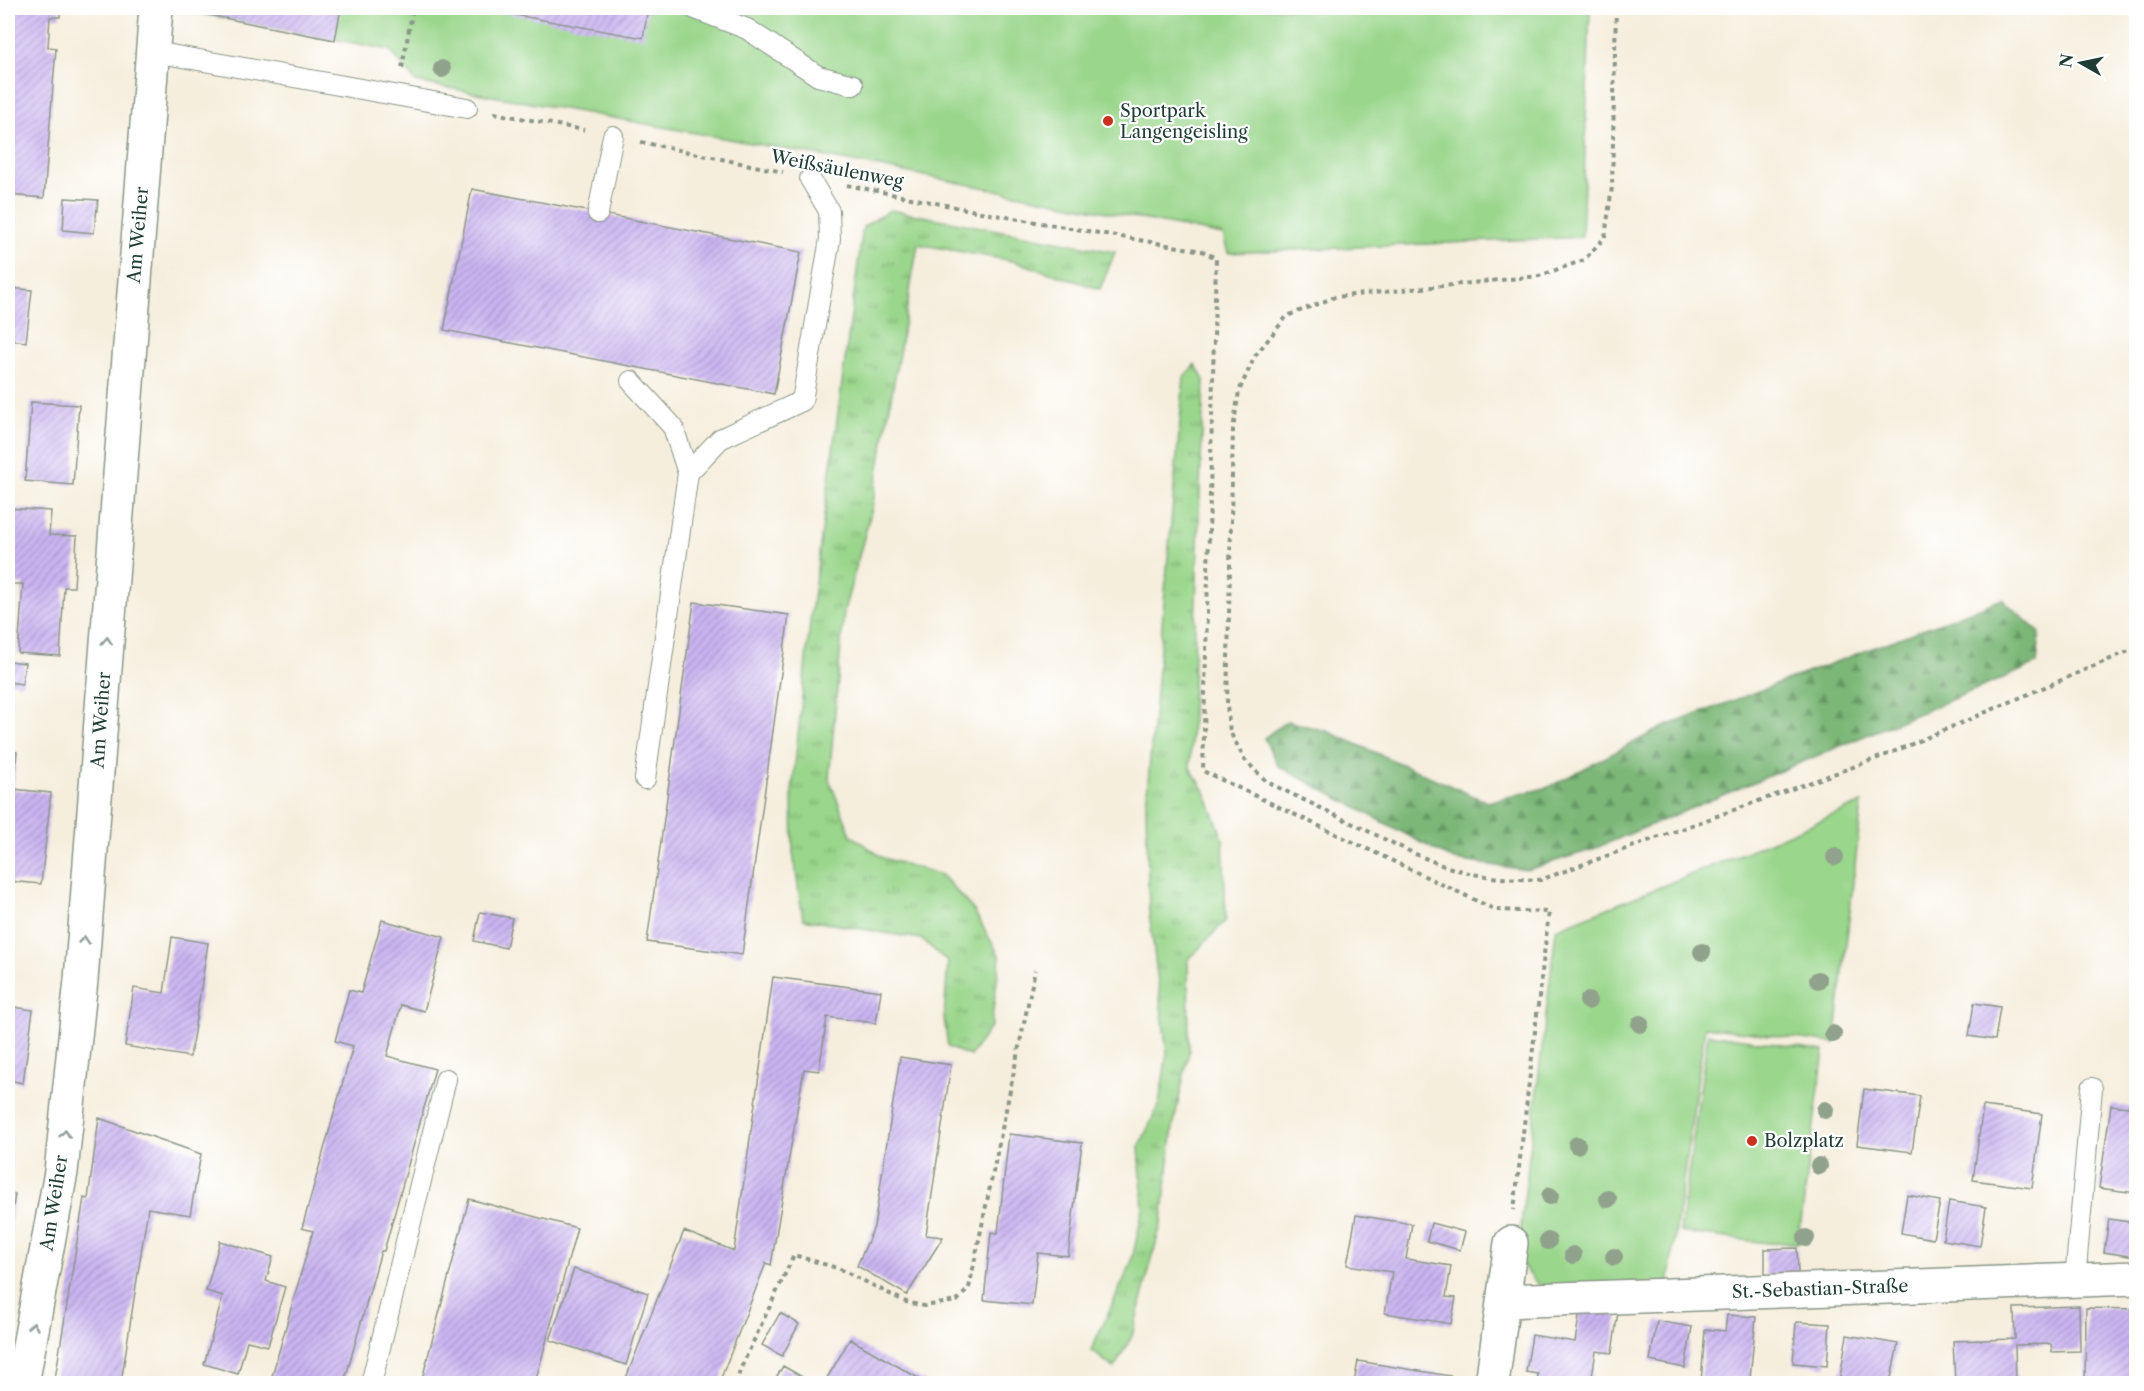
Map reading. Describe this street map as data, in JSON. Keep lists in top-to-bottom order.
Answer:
{
  "streets": {
    "street": ["Am Weiher", "St.-Sebastian-Straße"],
    "path": ["Weißsäulenweg"]
  },
  "one_way": ["Am Weiher"],
  "places": ["Sportpark Langengeisling", "Bolzplatz"],
  "north": "left"
}
